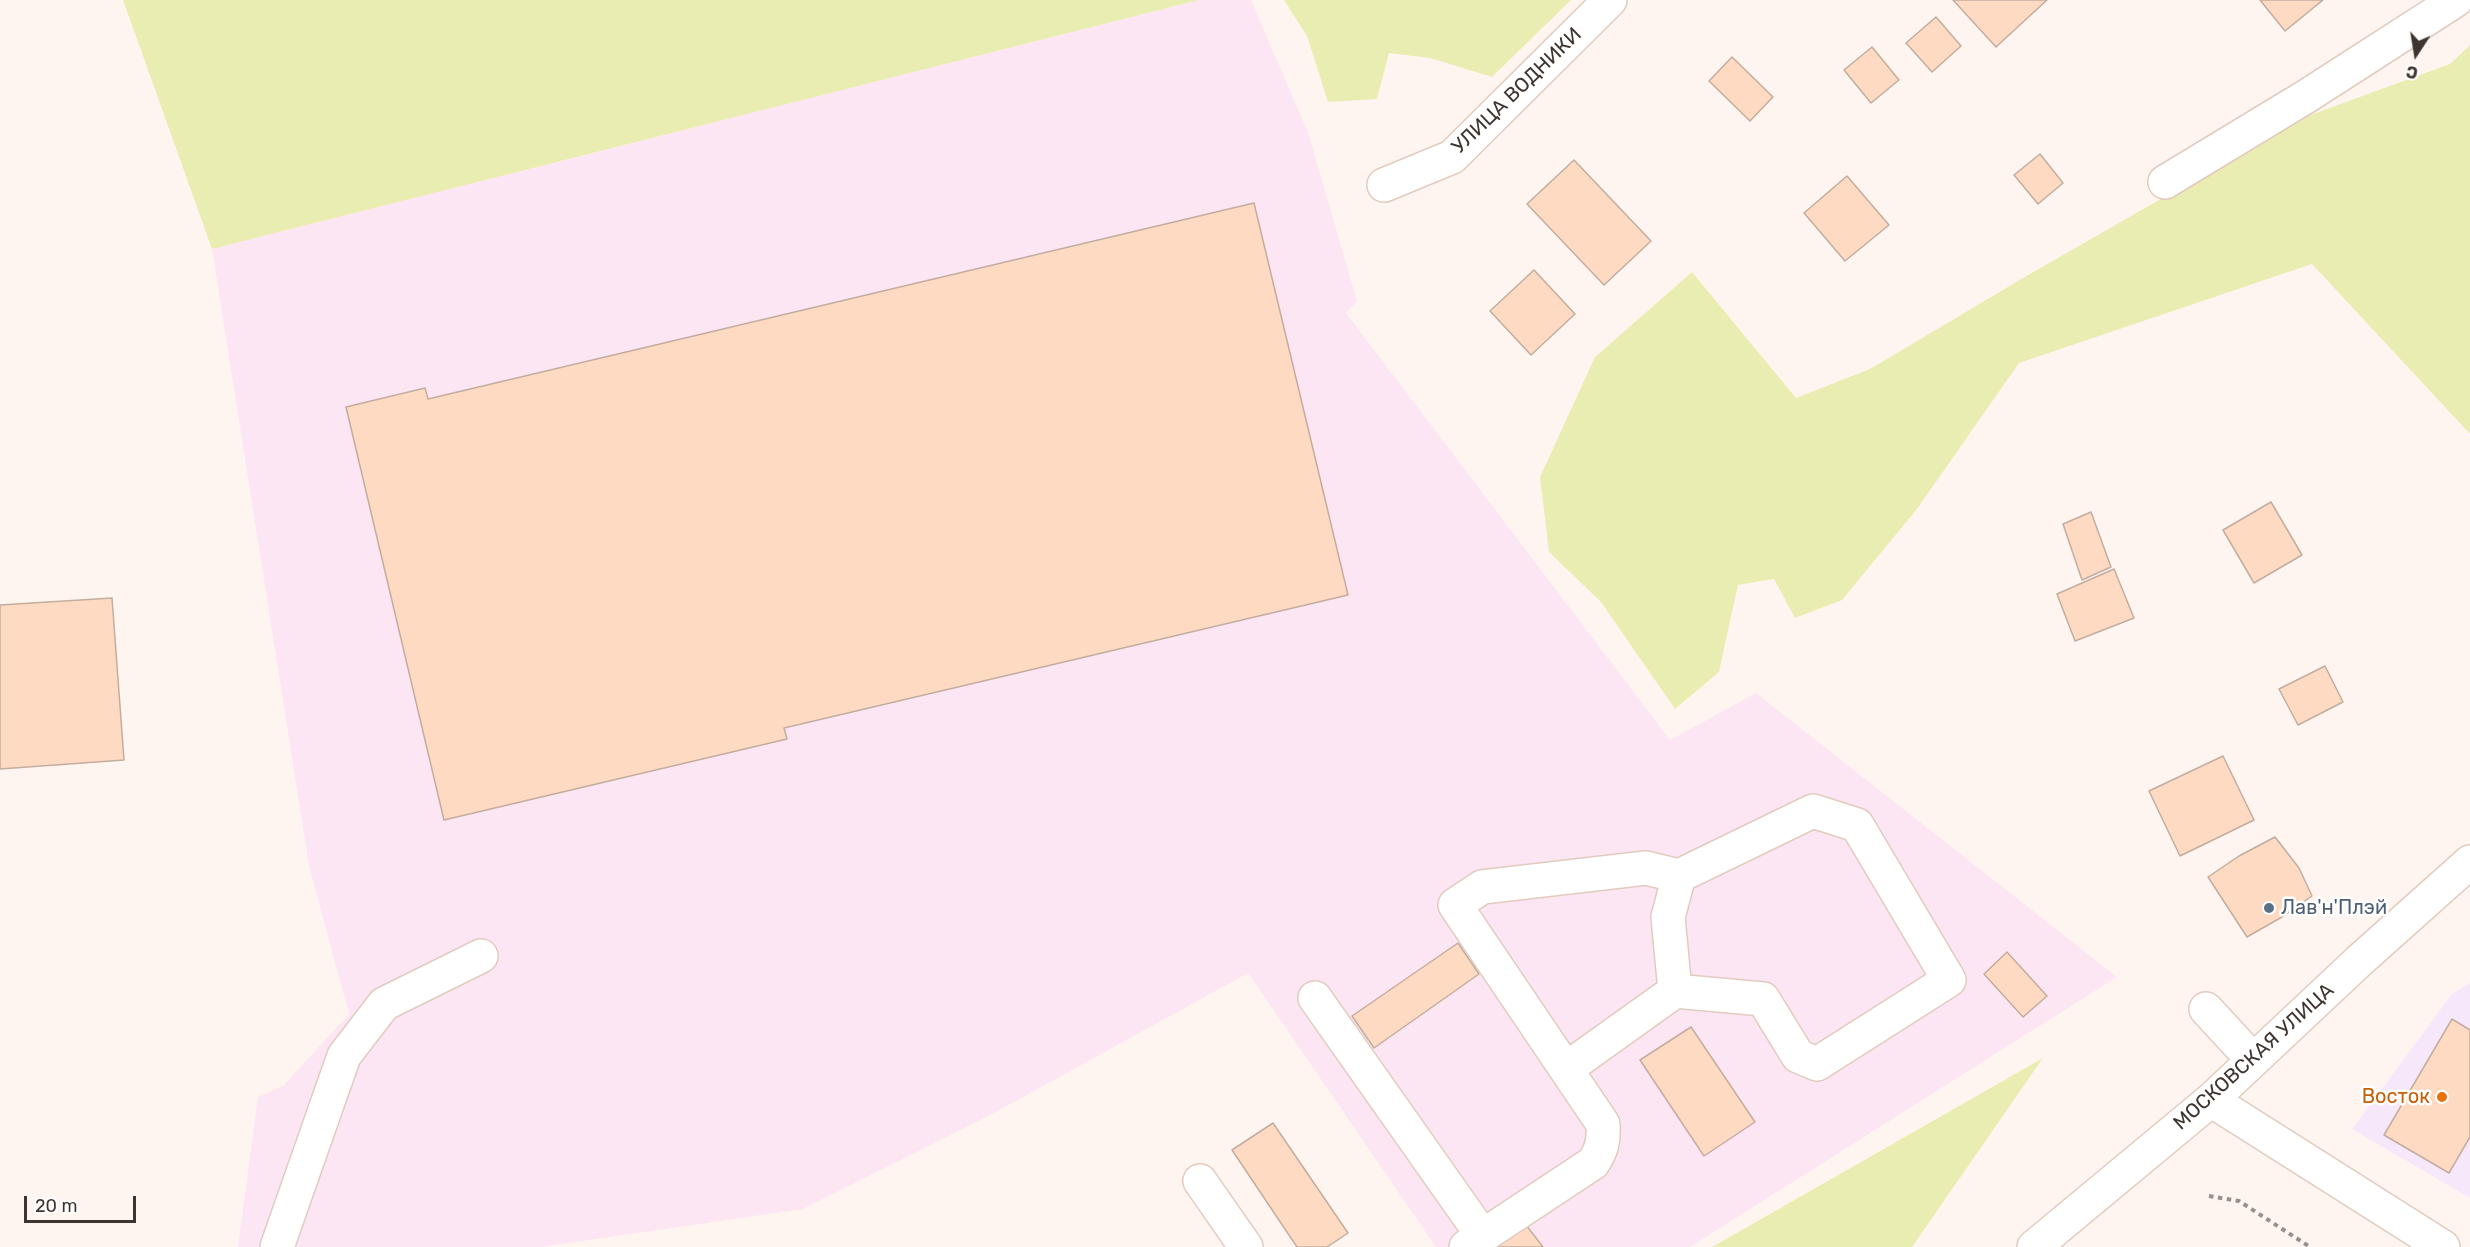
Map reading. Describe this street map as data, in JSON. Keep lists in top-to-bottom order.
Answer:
{
  "streets": {
    "main road": ["УЛИЦА ВОДНИКИ", "МОСКОВСКАЯ УЛИЦА"]
  },
  "places": ["Лав'н'Плэй", "Восток"],
  "scale_bar": "20 m",
  "north": "bottom"
}
